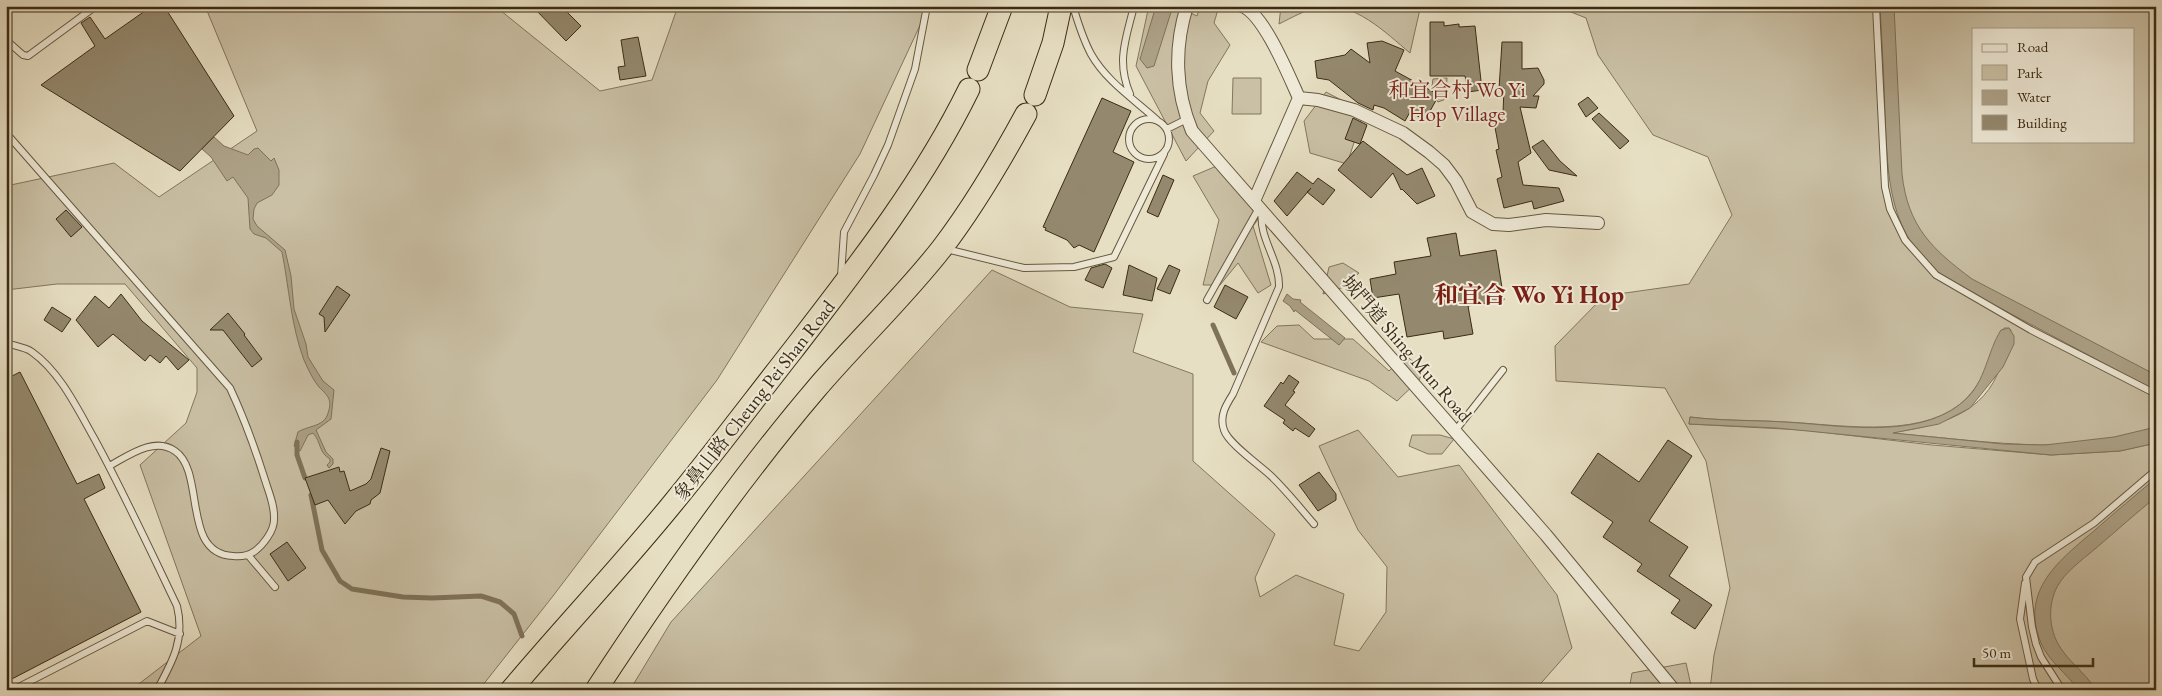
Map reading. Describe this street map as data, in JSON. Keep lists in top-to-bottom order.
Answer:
{
  "streets": {
    "highway": ["象鼻山路 Cheung Pei Shan Road"],
    "street": ["城門道 Shing Mun Road"]
  },
  "districts": ["和宜合村 Wo Yi Hop Village", "和宜合 Wo Yi Hop"],
  "legend": [
    "Road",
    "Park",
    "Water",
    "Building"
  ],
  "scale_bar": "50 m"
}
